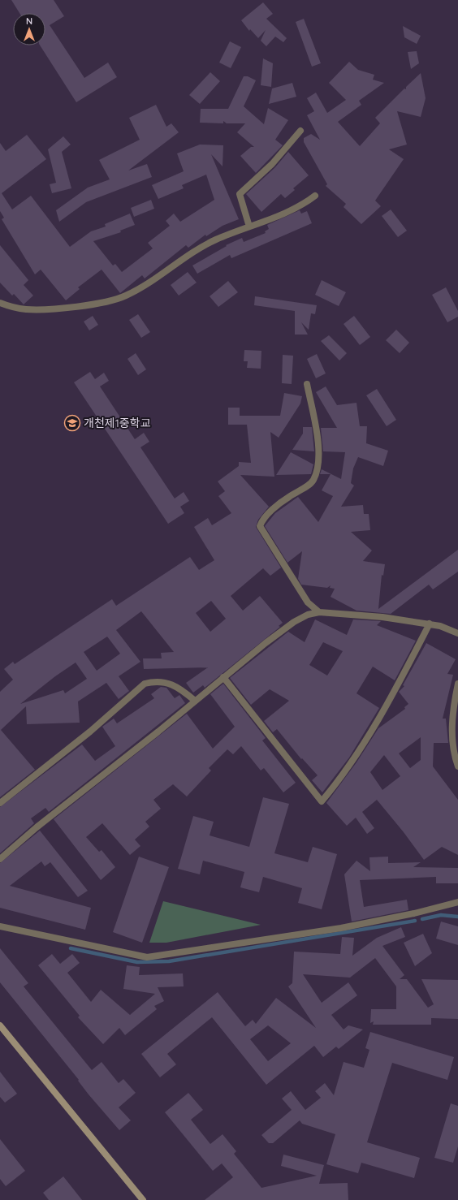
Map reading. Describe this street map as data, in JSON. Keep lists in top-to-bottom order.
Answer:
{
  "places": {
    "school or university": ["개천제1중학교"]
  },
  "north": "top"
}
